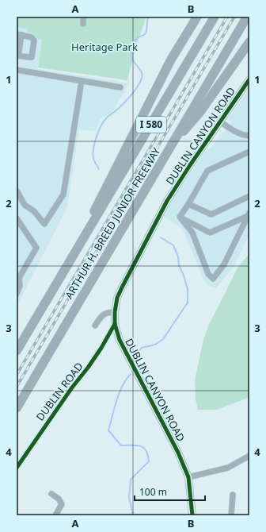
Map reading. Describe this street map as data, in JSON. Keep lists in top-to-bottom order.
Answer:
{
  "streets": {
    "highway": ["I 580", "ARTHUR H. BREED JUNIOR FREEWAY"],
    "main road": ["DUBLIN CANYON ROAD"],
    "street": ["DUBLIN ROAD"]
  },
  "crossings": [
    ["DUBLIN CANYON ROAD", "DUBLIN ROAD"]
  ],
  "parks": ["Heritage Park"],
  "scale_bar": "100 m",
  "grid": {
    "columns": ["A", "B"],
    "rows": [
      "1",
      "2",
      "3",
      "4"
    ]
  }
}
